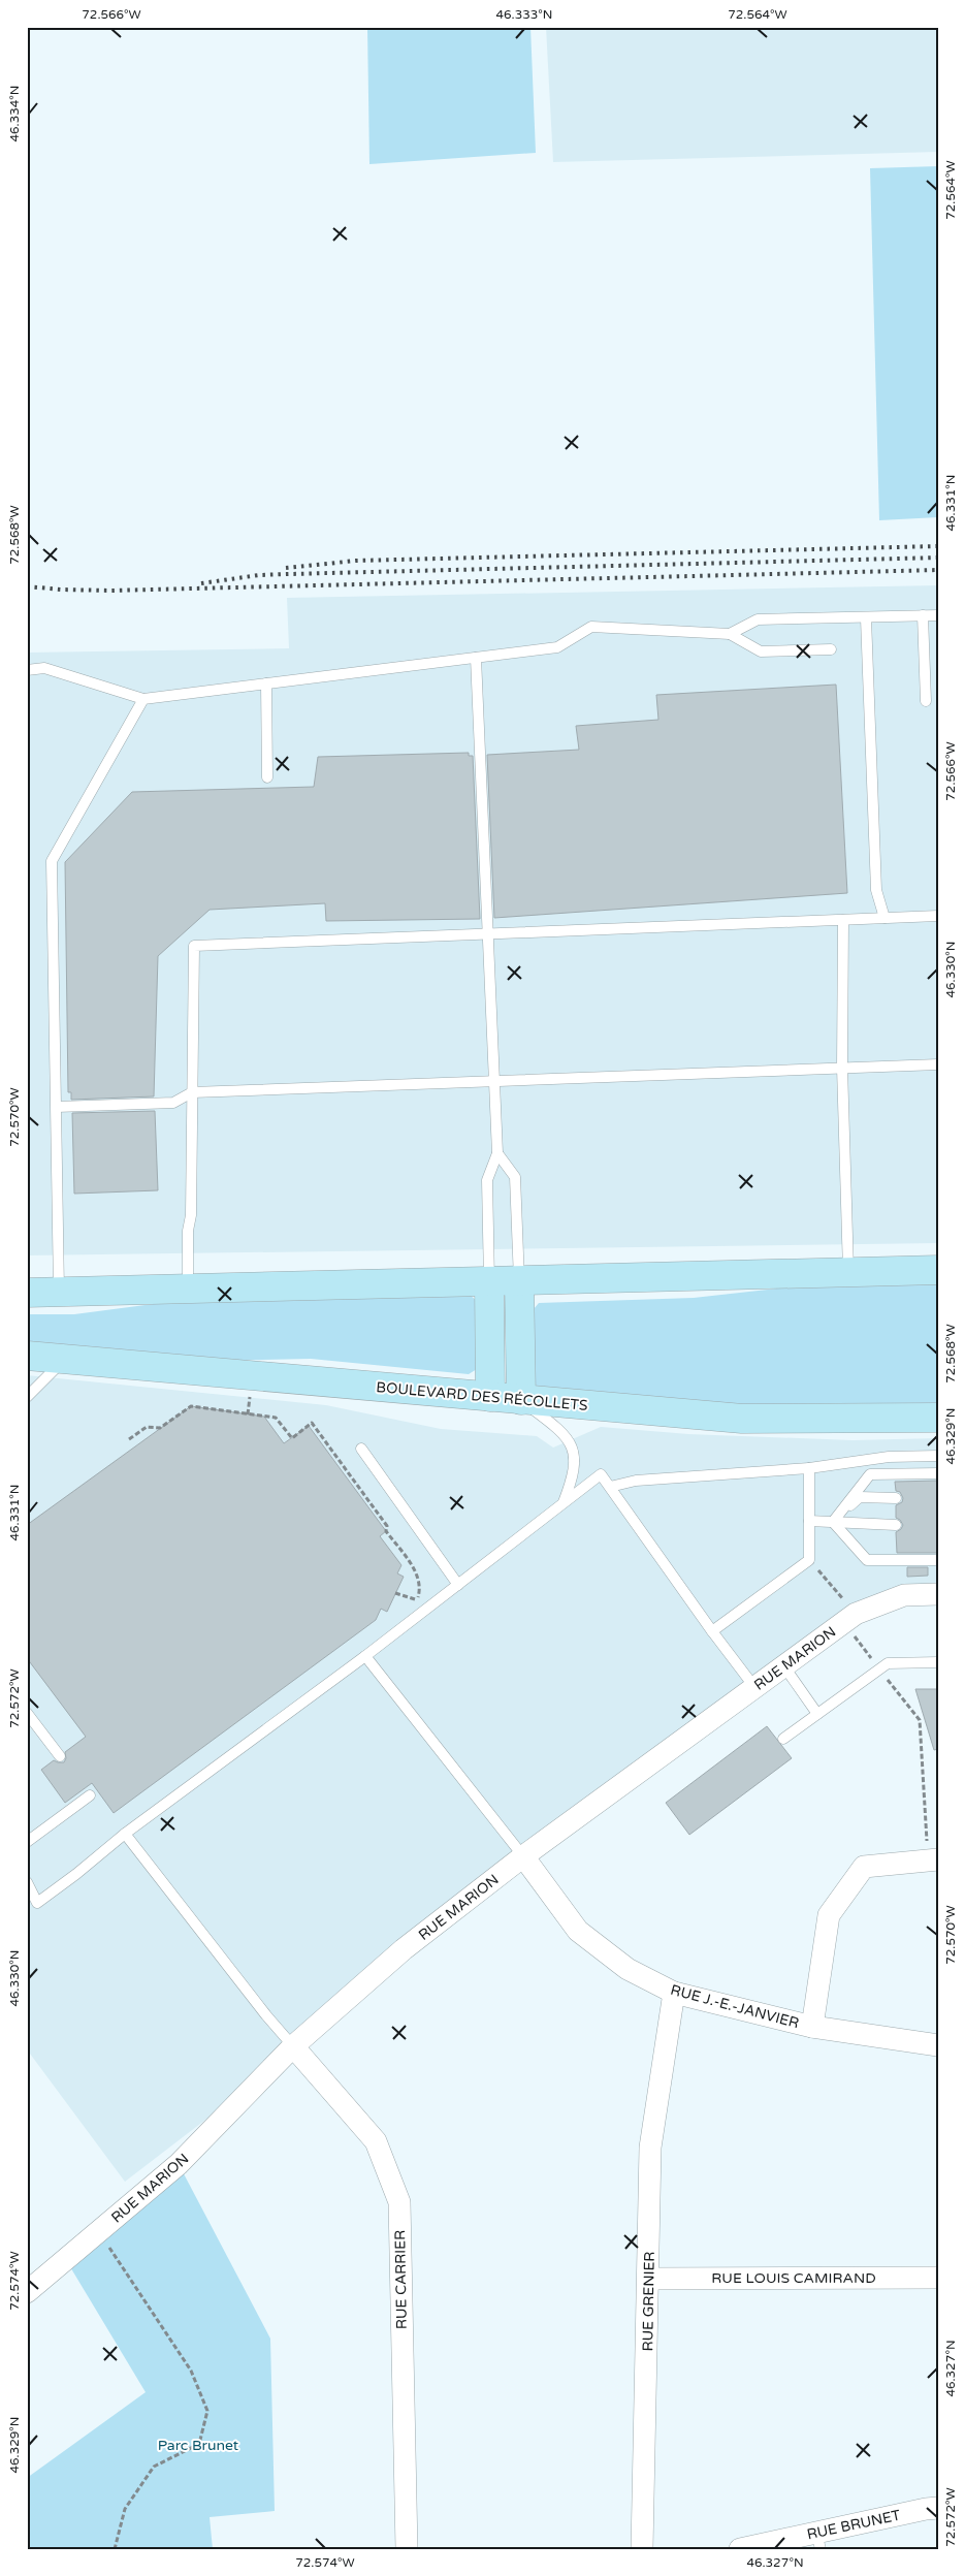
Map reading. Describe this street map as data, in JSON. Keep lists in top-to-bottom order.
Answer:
{
  "streets": {
    "main road": ["BOULEVARD DES RÉCOLLETS"],
    "street": [
      "RUE MARION",
      "RUE J.-E.-JANVIER",
      "RUE LOUIS CAMIRAND",
      "RUE CARRIER",
      "RUE GRENIER",
      "RUE BRUNET"
    ]
  },
  "crossings": [
    ["RUE MARION", "RUE J.-E.-JANVIER"],
    ["RUE MARION", "RUE CARRIER"],
    ["RUE J.-E.-JANVIER", "RUE GRENIER"],
    ["RUE LOUIS CAMIRAND", "RUE GRENIER"]
  ],
  "parks": ["Parc Brunet"],
  "coordinates": [
    "72.566°W",
    "46.333°N",
    "72.564°W",
    "46.334°N",
    "46.331°N",
    "72.568°W",
    "46.330°N",
    "72.570°W",
    "46.329°N",
    "72.572°W",
    "72.574°W",
    "46.327°N"
  ]
}
